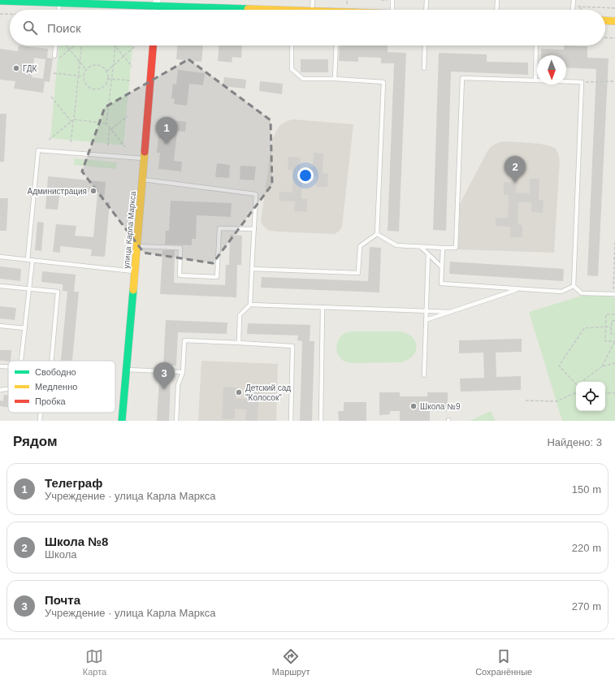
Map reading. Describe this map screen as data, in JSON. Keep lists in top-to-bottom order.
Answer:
{
  "streets": {
    "street": ["улица Карла Маркса"]
  },
  "places": [
    "ГДК",
    "Администрация",
    "Детский сад \"Колосок\"",
    "Школа №9"
  ],
  "legend": ["Свободно", "Медленно", "Пробка"],
  "north": "bottom",
  "page": {
    "search": "Поиск",
    "pins": ["1", "2", "3"],
    "heading": ["Рядом", "Найдено: 3"],
    "list": [
      {
        "mark": "1",
        "name": "Телеграф",
        "note": "Учреждение · улица Карла Маркса",
        "value": "150 m"
      },
      {
        "mark": "2",
        "name": "Школа №8",
        "note": "Школа",
        "value": "220 m"
      },
      {
        "mark": "3",
        "name": "Почта",
        "note": "Учреждение · улица Карла Маркса",
        "value": "270 m"
      }
    ],
    "nav": ["Карта", "Маршрут", "Сохранённые"]
  }
}
